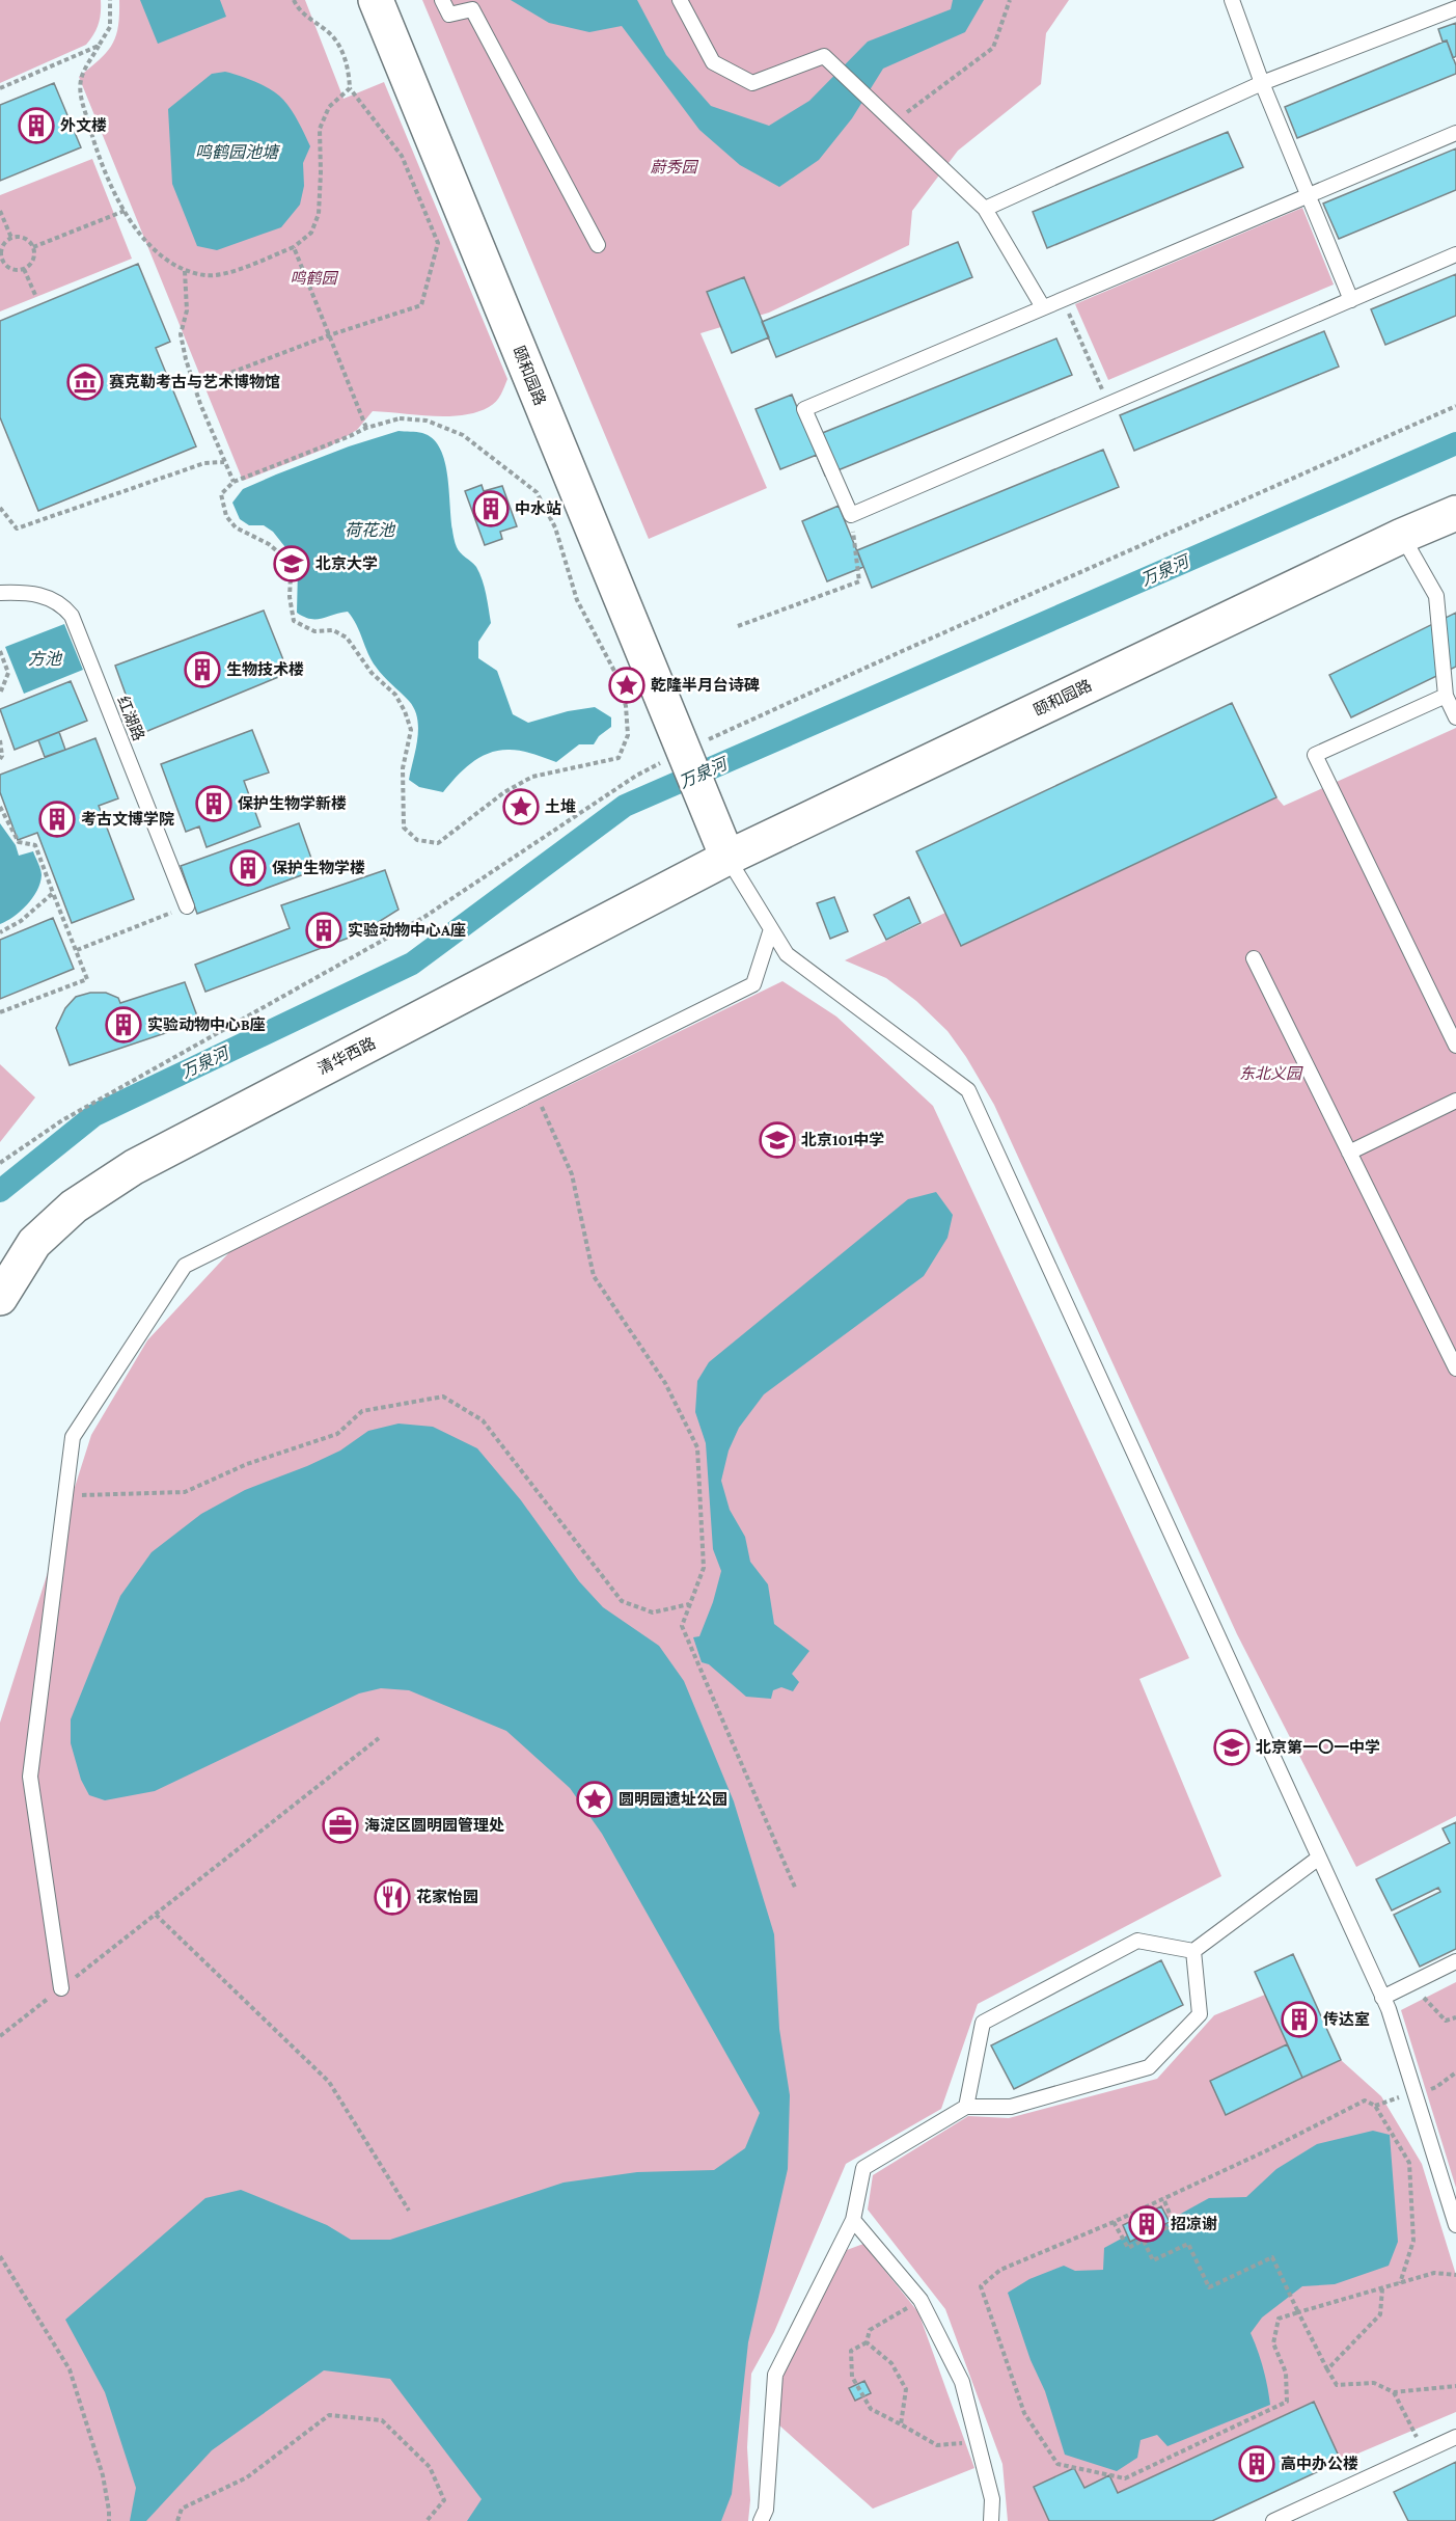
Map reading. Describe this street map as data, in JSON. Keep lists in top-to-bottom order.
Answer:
{
  "streets": {
    "main road": ["颐和园路", "清华西路"],
    "lane": ["红湖路"]
  },
  "crossings": [
    ["颐和园路", "清华西路"]
  ],
  "water": [
    "鸣鹤园池塘",
    "荷花池",
    "万泉河",
    "方池"
  ],
  "parks": ["蔚秀园", "鸣鹤园", "东北义园"],
  "places": {
    "building": [
      "外文楼",
      "中水站",
      "生物技术楼",
      "保护生物学新楼",
      "考古文博学院",
      "保护生物学楼",
      "实验动物中心A座",
      "实验动物中心B座",
      "传达室",
      "招凉谢",
      "高中办公楼"
    ],
    "museum": ["赛克勒考古与艺术博物馆"],
    "school or university": ["北京大学", "北京101中学", "北京第一〇一中学"],
    "place": ["乾隆半月台诗碑", "土堆", "圆明园遗址公园"],
    "office": ["海淀区圆明园管理处"],
    "restaurant": ["花家怡园"]
  }
}
